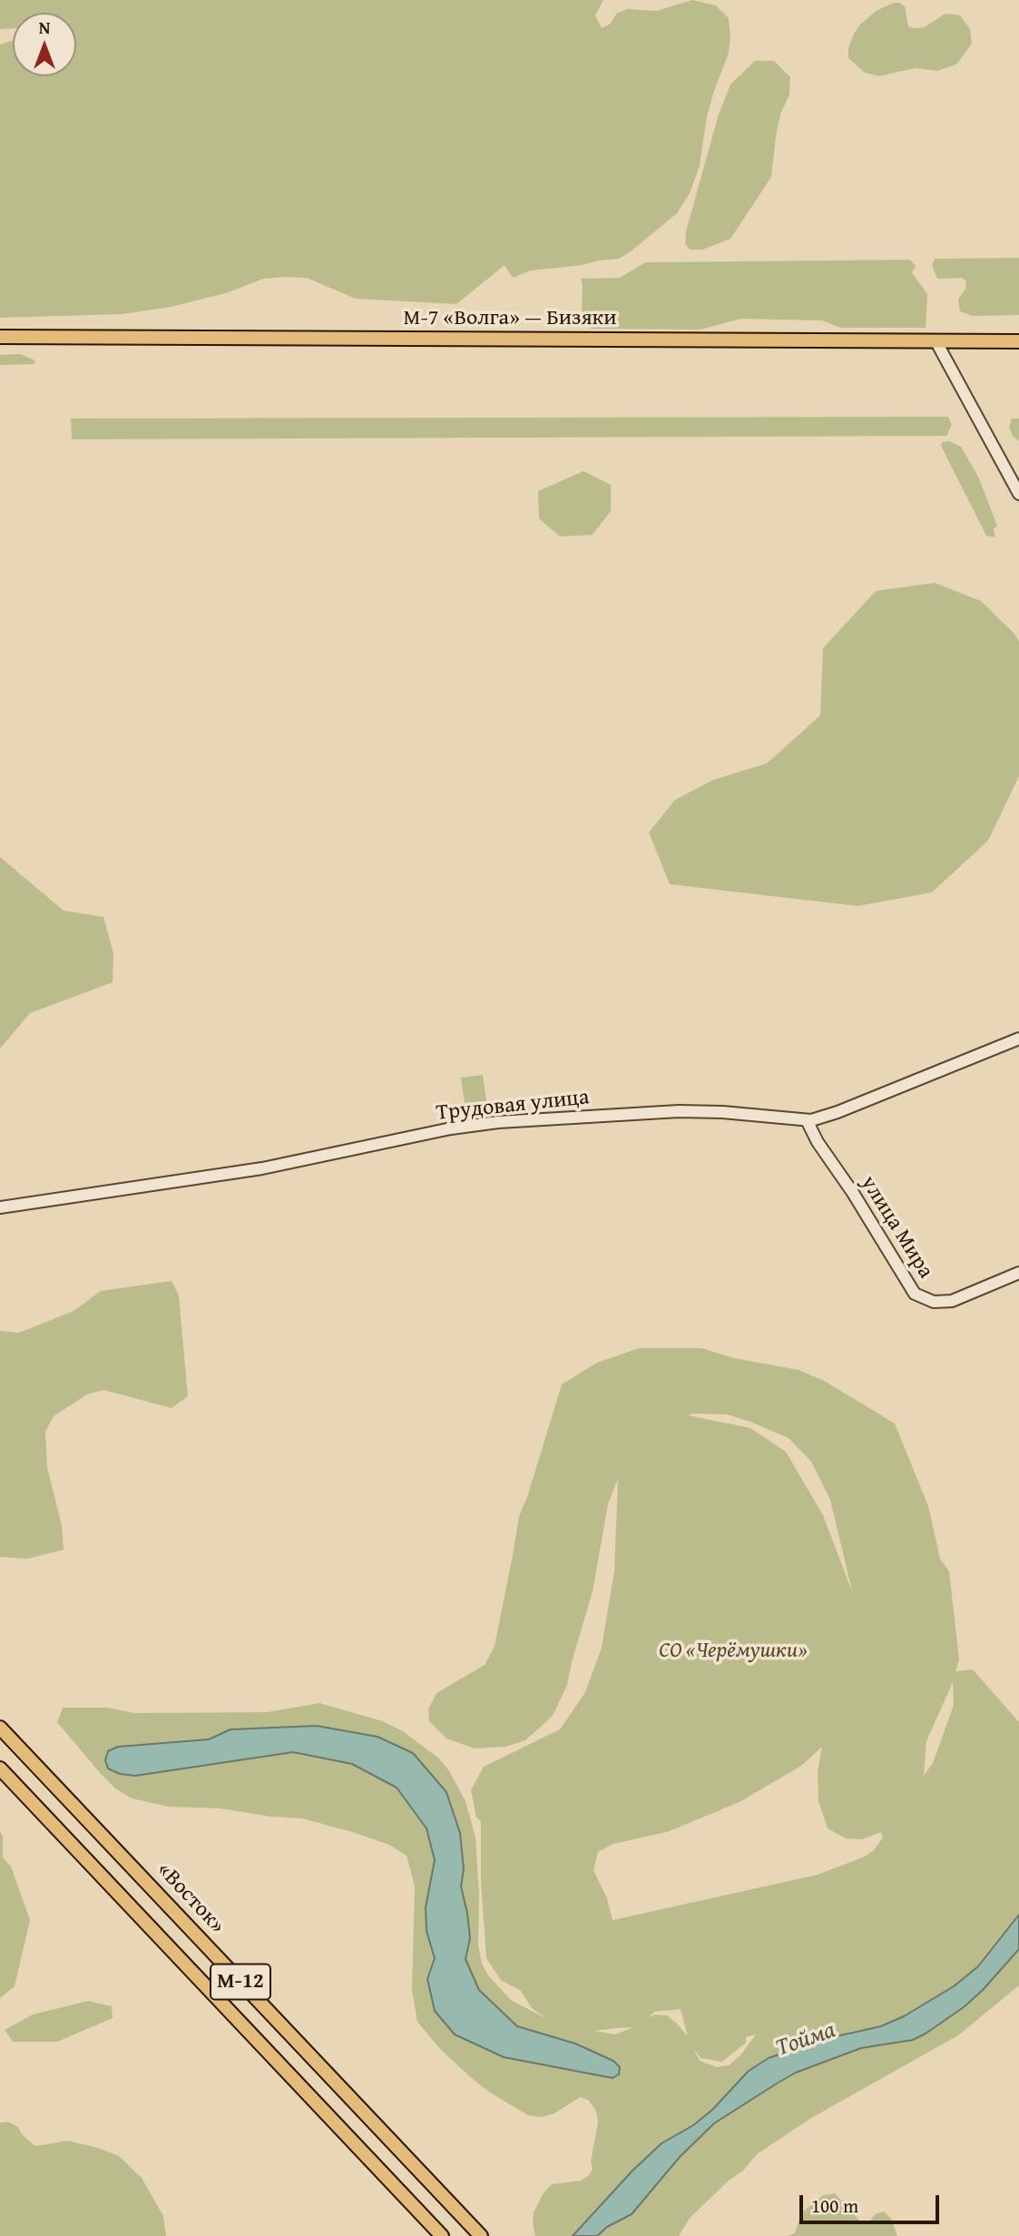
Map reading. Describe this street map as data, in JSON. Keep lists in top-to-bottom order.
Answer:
{
  "streets": {
    "main road": ["М-7 «Волга» — Бизяки", "«Восток»", "М-12"],
    "street": ["Трудовая улица", "улица Мира"]
  },
  "crossings": [
    ["Трудовая улица", "улица Мира"]
  ],
  "water": ["Тойма"],
  "parks": ["СО «Черёмушки»"],
  "scale_bar": "100 m",
  "north": "top"
}
